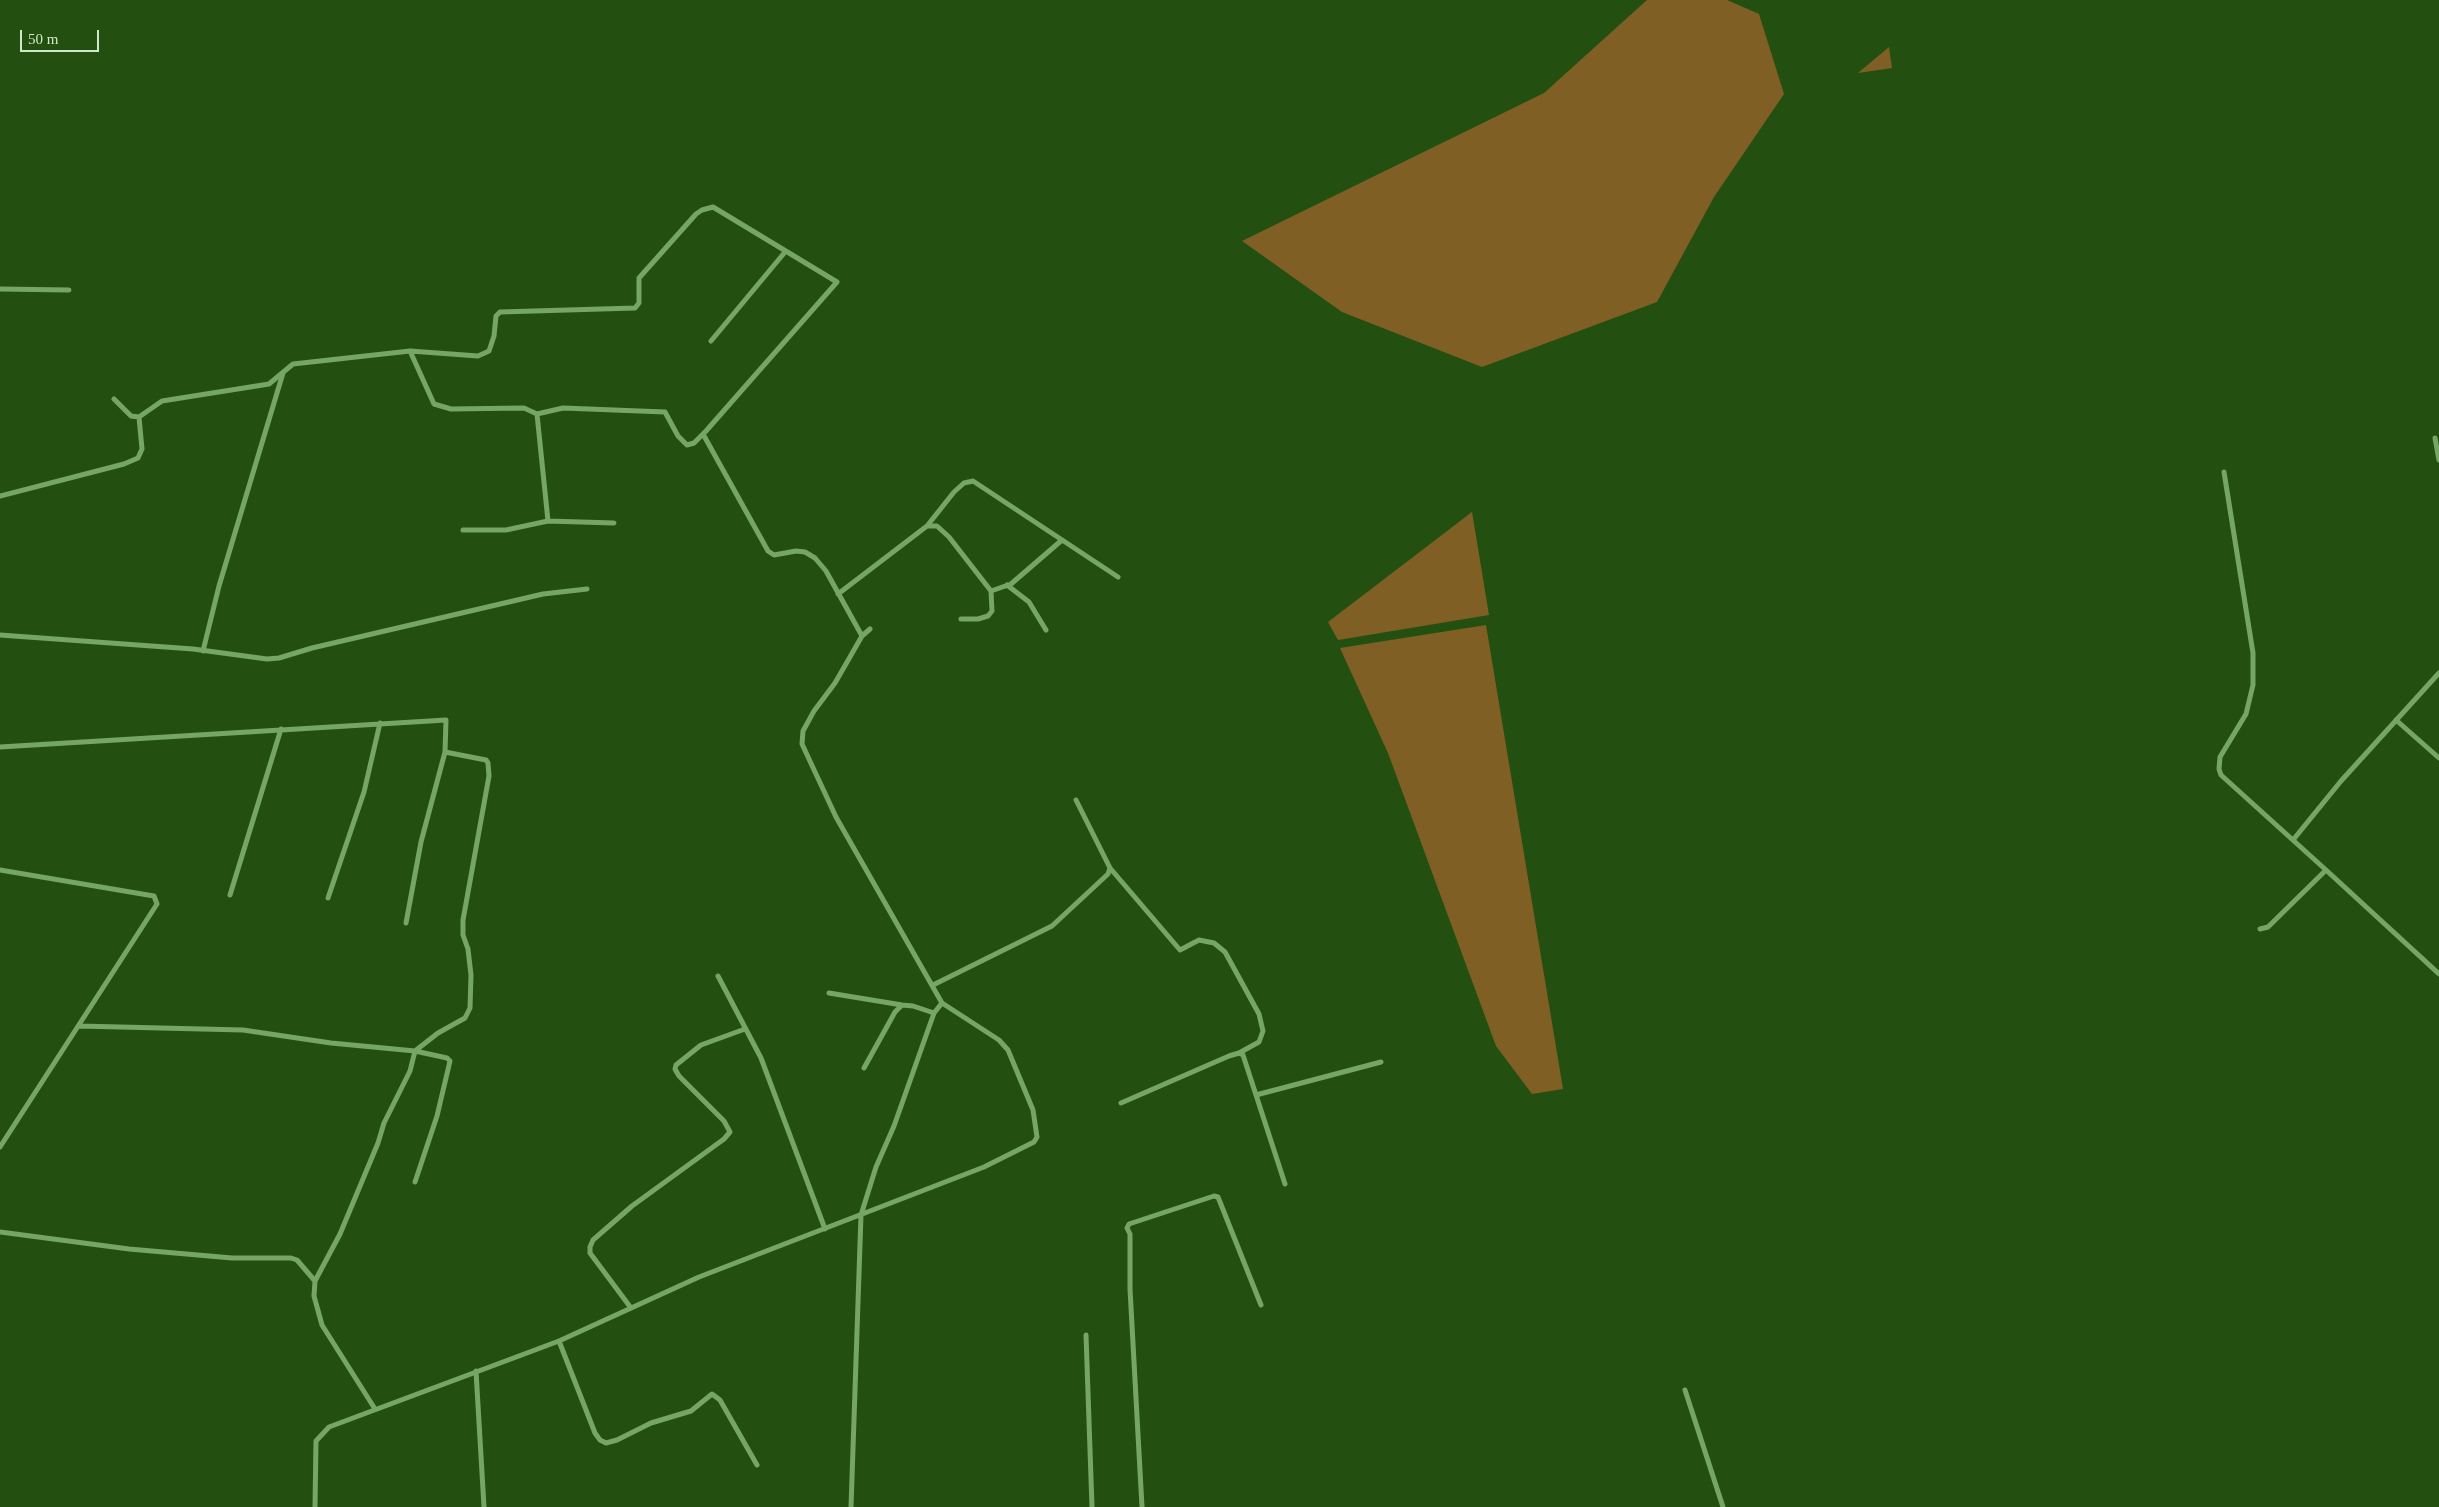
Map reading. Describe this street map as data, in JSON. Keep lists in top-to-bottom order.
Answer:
{
  "scale_bar": "50 m"
}
